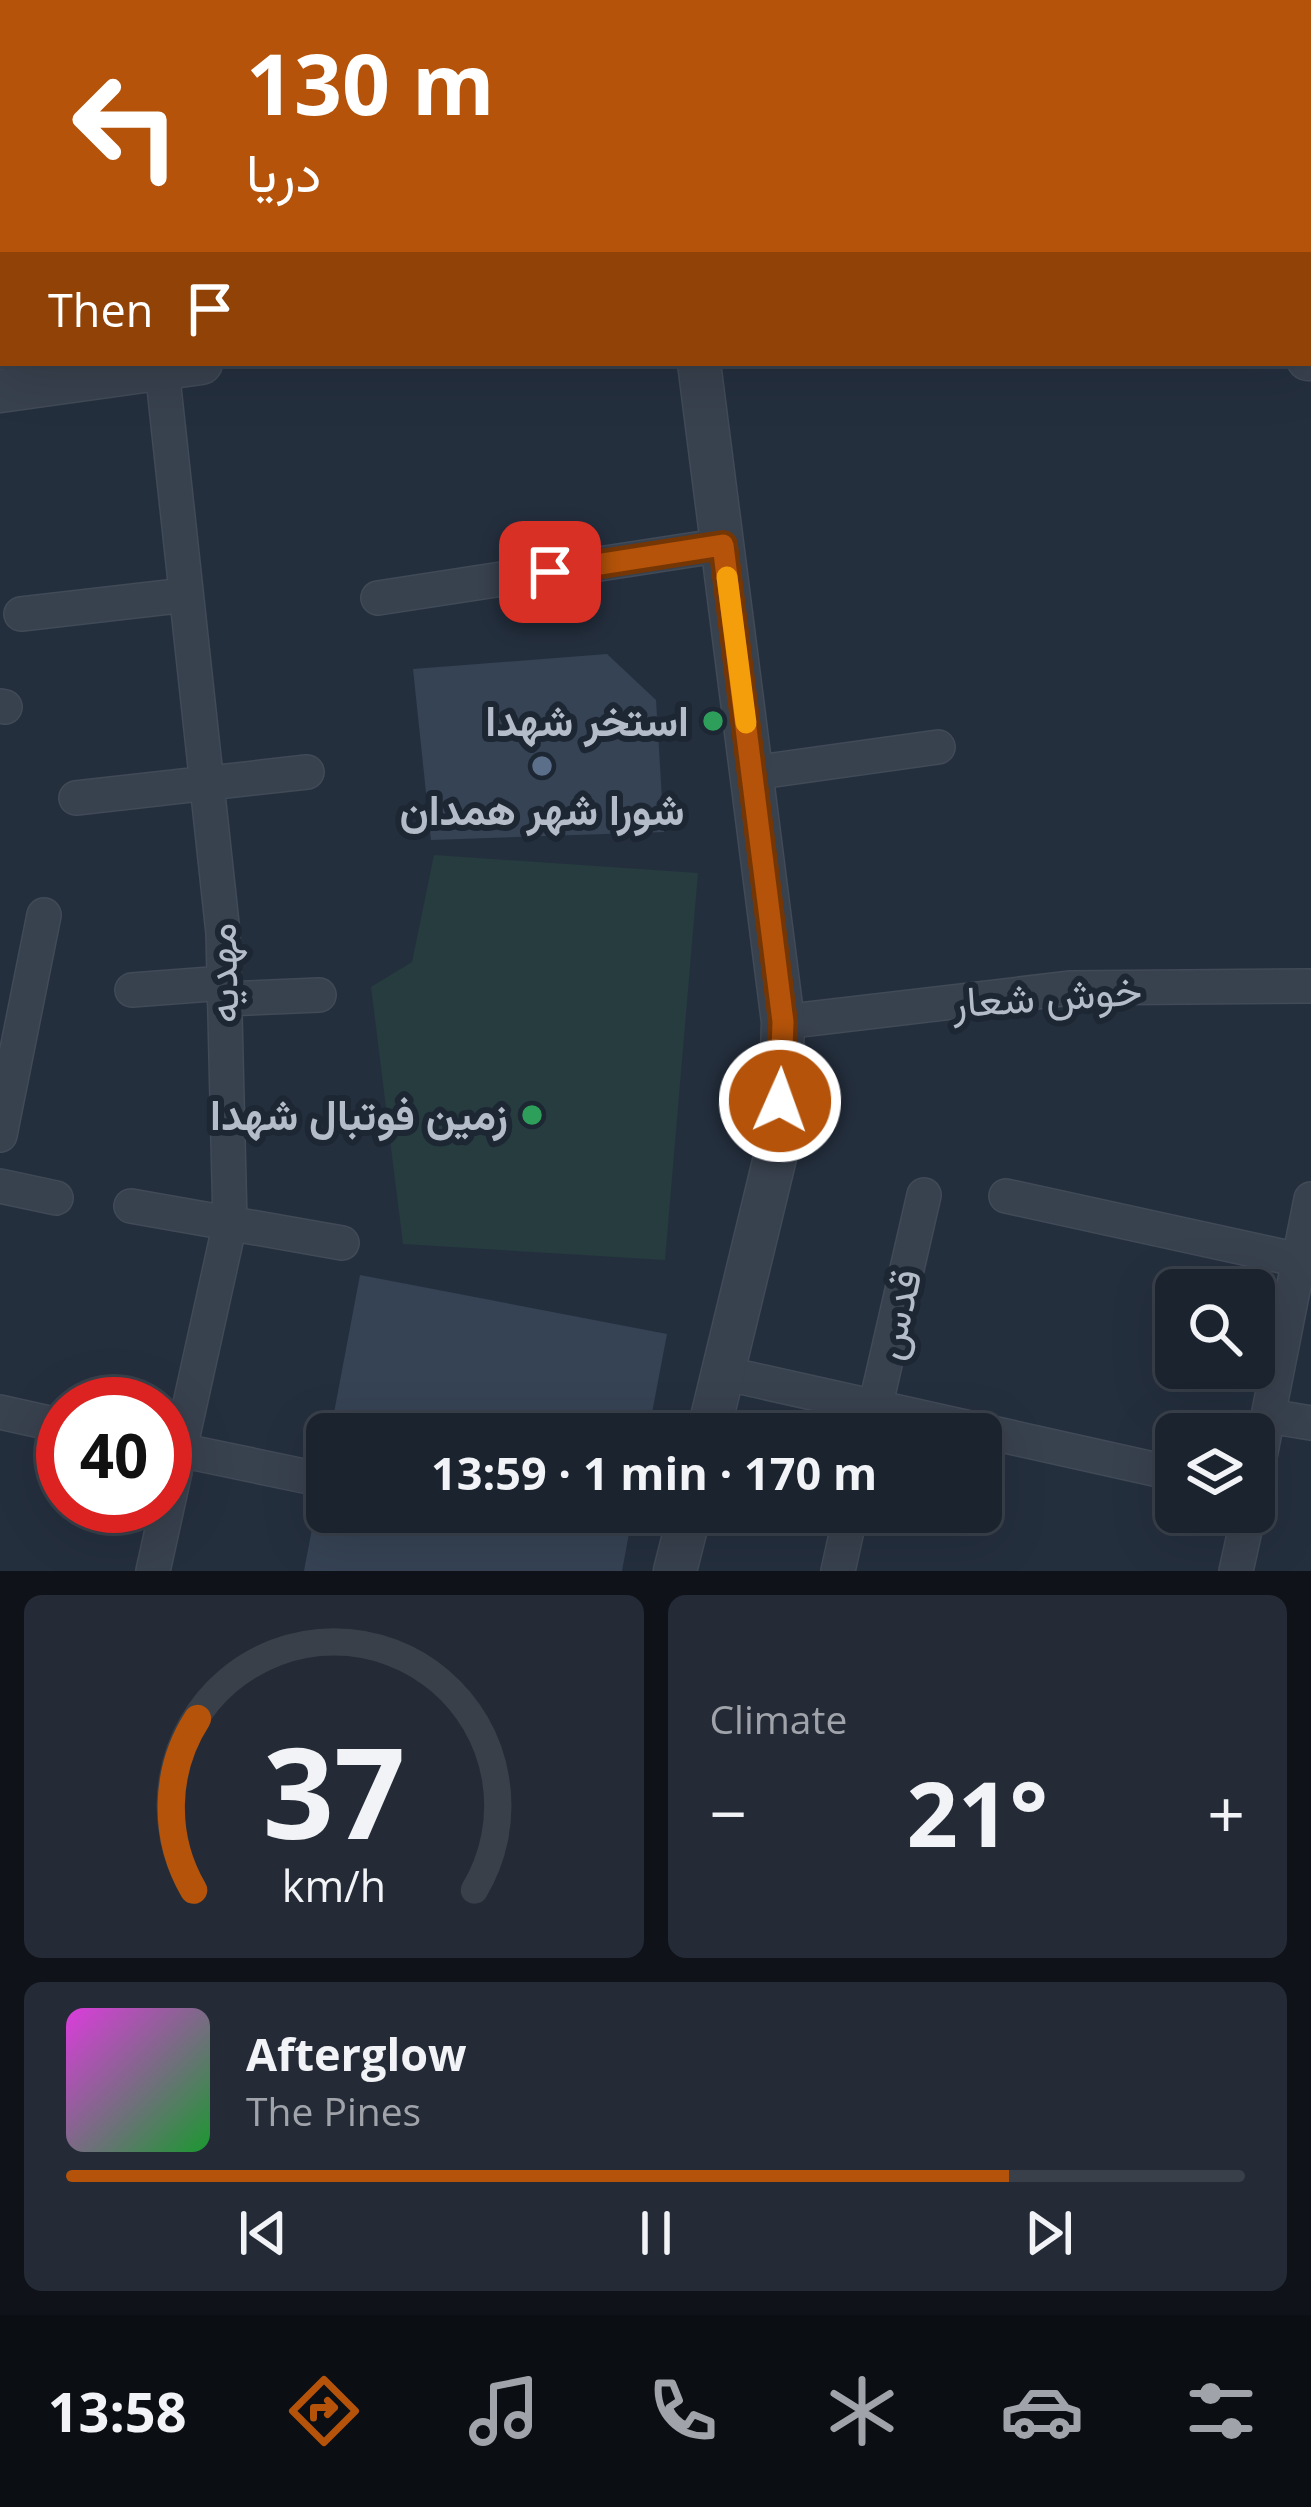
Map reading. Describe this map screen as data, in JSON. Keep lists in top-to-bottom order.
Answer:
{
  "streets": {
    "street": ["مهدیه", "خوش شعار", "قدس"]
  },
  "places": ["استخر شهدا", "شورا شهر همدان", "زمین فوتبال شهدا"],
  "page": {
    "turn": ["130 m", "دریا"],
    "then": "Then",
    "limit": "40",
    "trip": "13:59 · 1 min · 170 m",
    "tile": "Climate",
    "heat": ["−", "21°", "+"],
    "song": ["Afterglow", "The Pines"],
    "tabs": "13:58",
    "gauge": ["37", "km/h"]
  }
}
